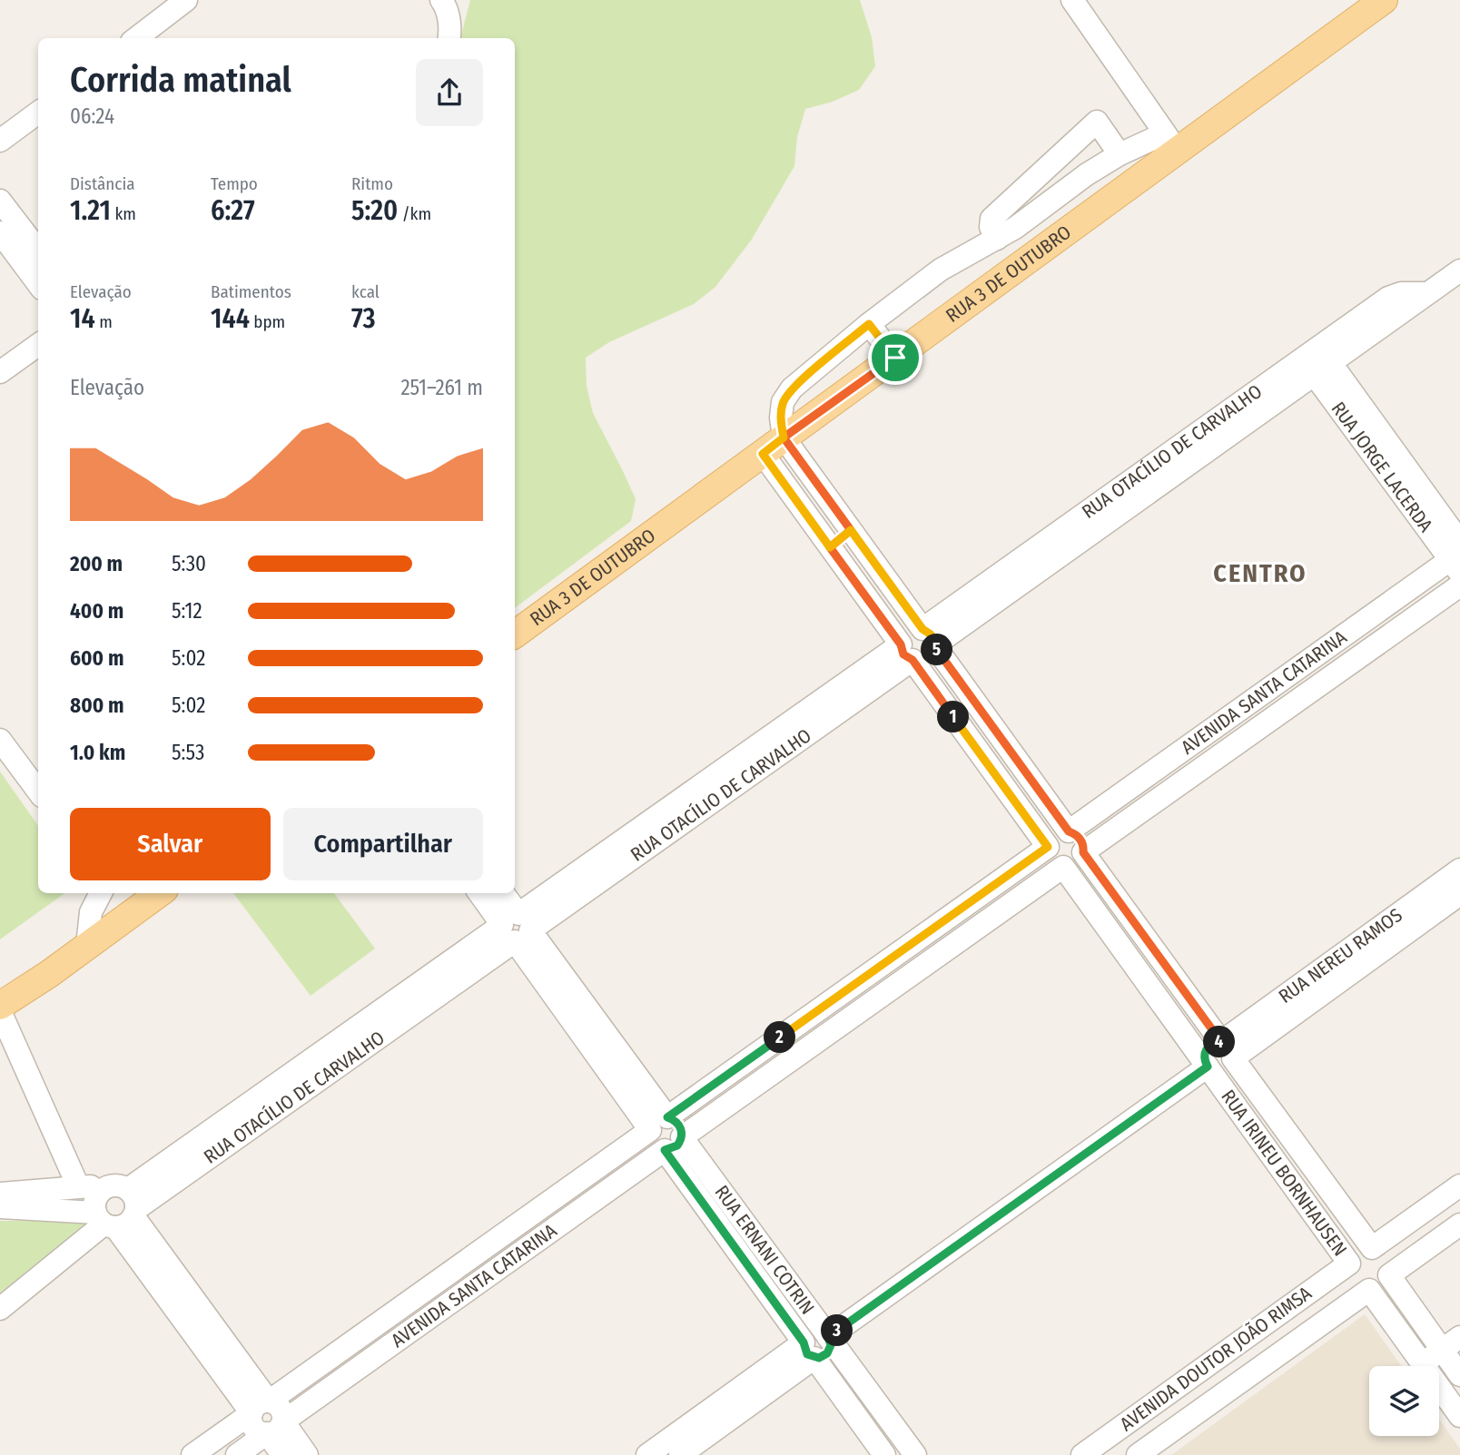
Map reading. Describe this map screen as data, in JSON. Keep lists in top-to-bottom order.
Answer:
{
  "streets": {
    "main road": ["RUA 3 DE OUTUBRO"],
    "street": [
      "RUA OTACÍLIO DE CARVALHO",
      "RUA JORGE LACERDA",
      "AVENIDA SANTA CATARINA",
      "RUA NEREU RAMOS",
      "RUA IRINEU BORNHAUSEN",
      "RUA ERNANI COTRIN",
      "AVENIDA DOUTOR JOÃO RIMSA"
    ]
  },
  "crossings": [
    ["RUA OTACÍLIO DE CARVALHO", "RUA JORGE LACERDA"],
    ["RUA JORGE LACERDA", "AVENIDA SANTA CATARINA"],
    ["AVENIDA SANTA CATARINA", "RUA IRINEU BORNHAUSEN"],
    ["AVENIDA SANTA CATARINA", "RUA ERNANI COTRIN"],
    ["RUA NEREU RAMOS", "RUA IRINEU BORNHAUSEN"],
    ["RUA IRINEU BORNHAUSEN", "AVENIDA DOUTOR JOÃO RIMSA"]
  ],
  "districts": ["CENTRO"],
  "page": {
    "heading": ["Corrida matinal", "06:24"],
    "stats": [
      ["Distância", "1.21 km"],
      ["Tempo", "6:27"],
      ["Ritmo", "5:20 /km"],
      ["Elevação", "14 m"],
      ["Batimentos", "144 bpm"],
      ["kcal", "73"]
    ],
    "chart": ["Elevação", "251–261 m"],
    "list": [
      {
        "name": "200 m",
        "note": "5:30"
      },
      {
        "name": "400 m",
        "note": "5:12"
      },
      {
        "name": "600 m",
        "note": "5:02"
      },
      {
        "name": "800 m",
        "note": "5:02"
      },
      {
        "name": "1.0 km",
        "note": "5:53"
      }
    ],
    "pins": [
      "5",
      "1",
      "2",
      "4",
      "3"
    ],
    "buttons": ["Salvar", "Compartilhar"]
  }
}
